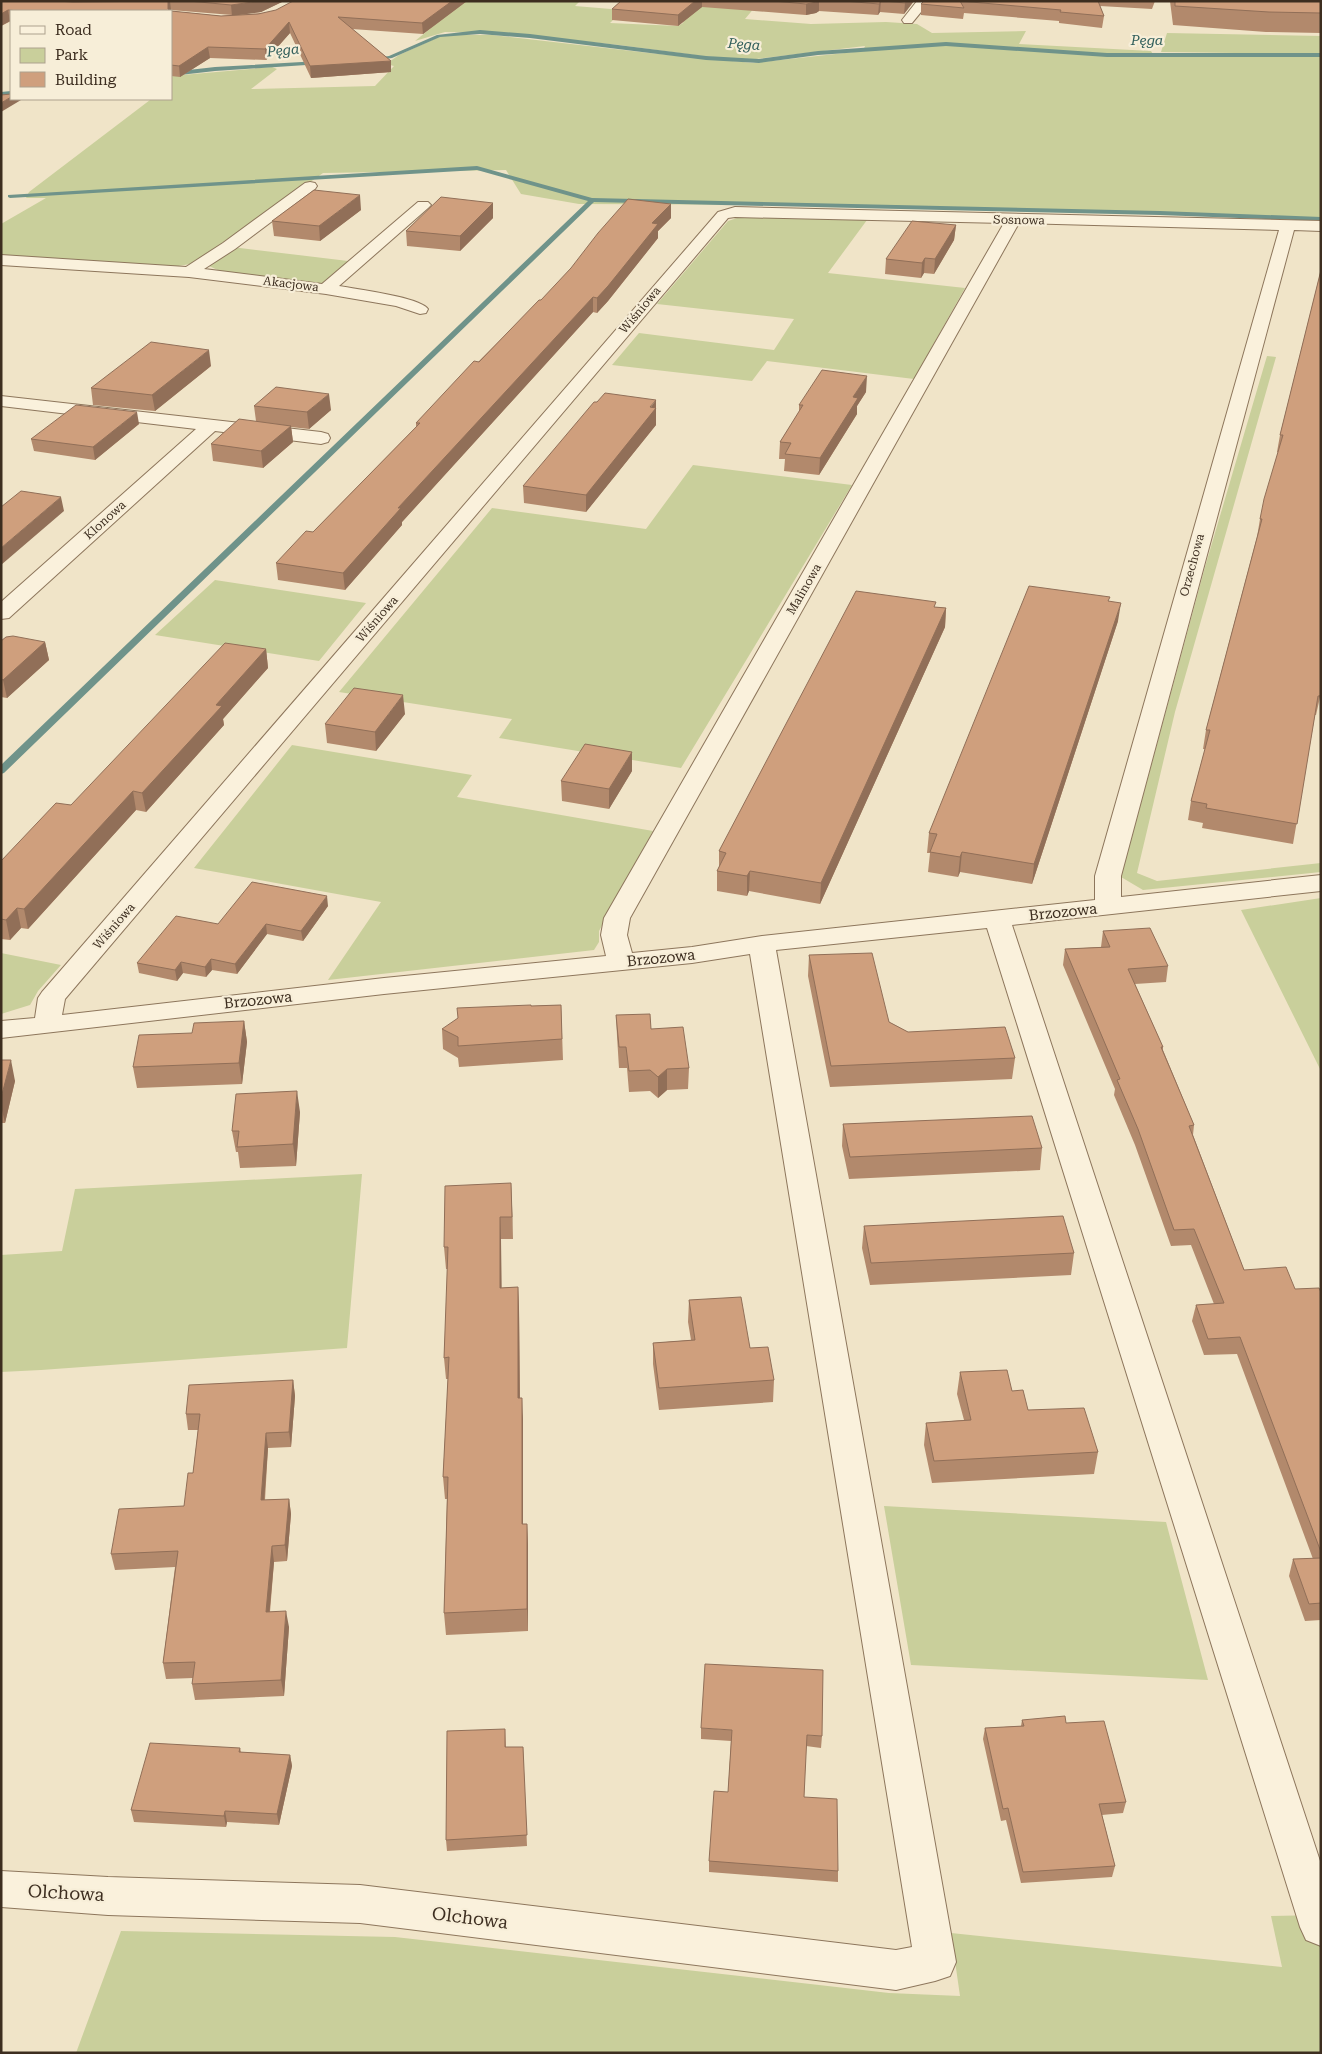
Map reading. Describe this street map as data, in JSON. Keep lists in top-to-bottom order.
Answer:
{
  "streets": {
    "street": [
      "Sosnowa",
      "Akacjowa",
      "Wiśniowa",
      "Klonowa",
      "Orzechowa",
      "Malinowa",
      "Brzozowa",
      "Olchowa"
    ]
  },
  "crossings": [
    ["Sosnowa", "Wiśniowa"],
    ["Sosnowa", "Orzechowa"],
    ["Sosnowa", "Malinowa"],
    ["Wiśniowa", "Brzozowa"],
    ["Orzechowa", "Brzozowa"],
    ["Malinowa", "Brzozowa"],
    ["Brzozowa", "Olchowa"]
  ],
  "water": ["Pęga"],
  "legend": ["Road", "Park", "Building"]
}
